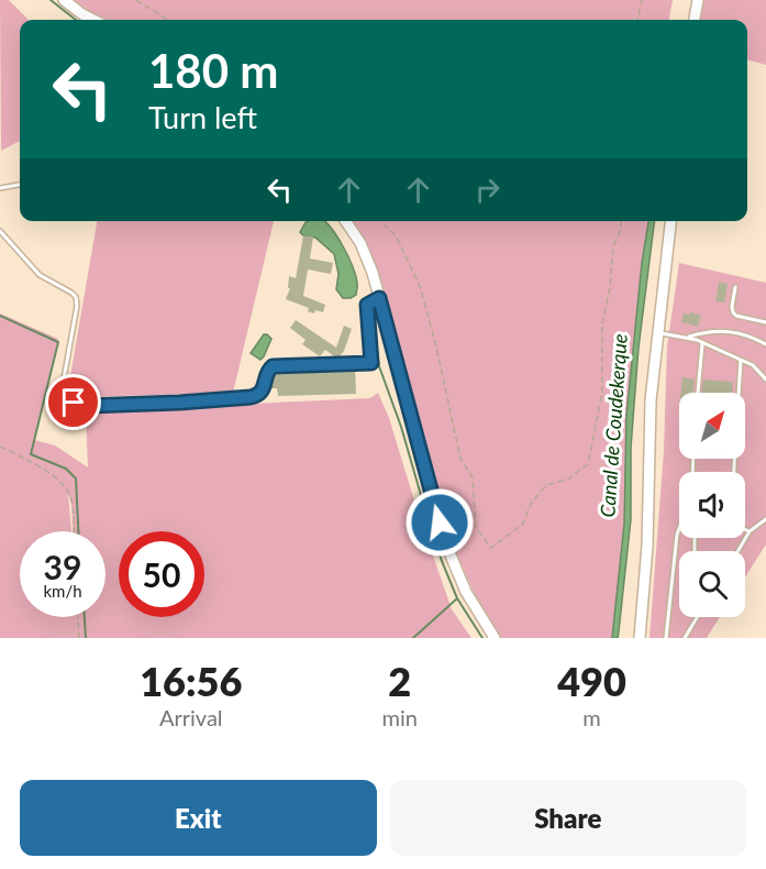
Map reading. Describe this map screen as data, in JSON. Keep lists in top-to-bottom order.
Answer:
{
  "water": ["Canal de Coudekerque"],
  "north": "top right",
  "page": {
    "turn": ["180 m", "Turn left"],
    "speed": "39 km/h",
    "limit": "50",
    "eta": [
      "16:56",
      "Arrival",
      "2",
      "min",
      "490",
      "m"
    ],
    "buttons": ["Exit", "Share"]
  }
}
